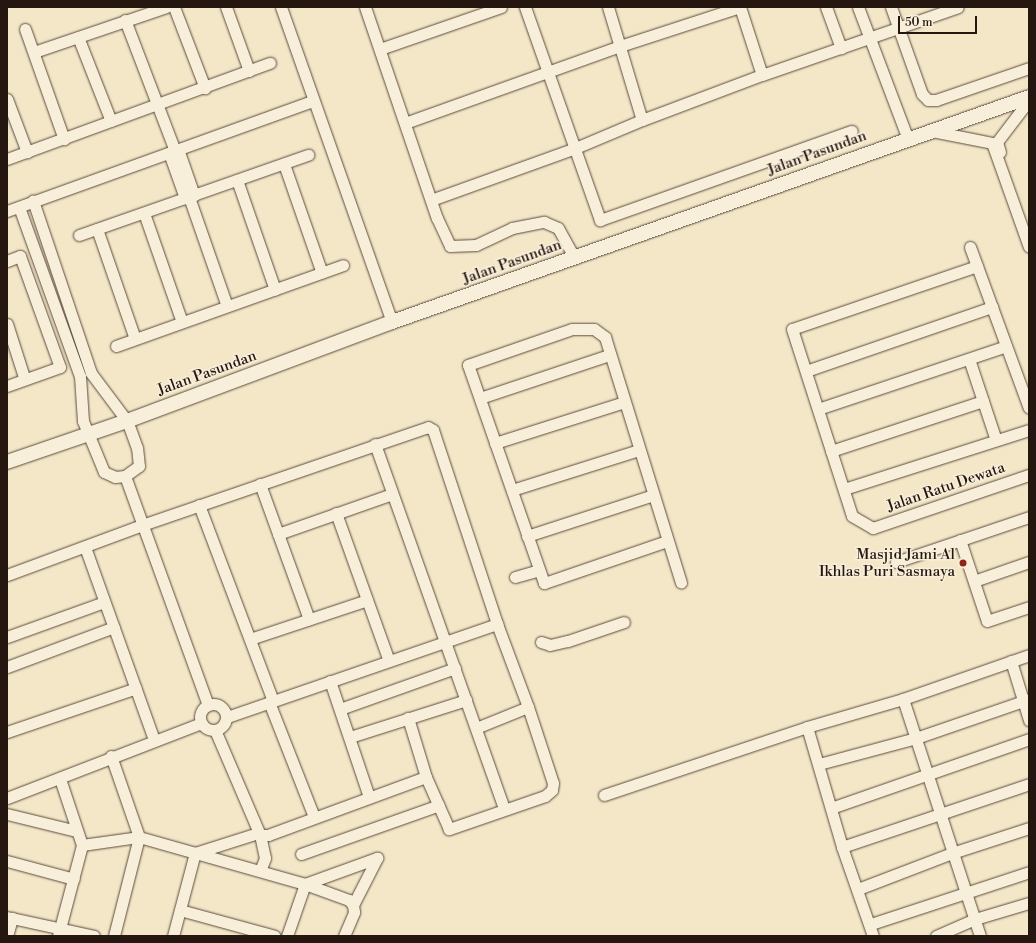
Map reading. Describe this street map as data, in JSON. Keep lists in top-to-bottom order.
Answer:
{
  "streets": {
    "street": ["Jalan Pasundan", "Jalan Ratu Dewata"]
  },
  "places": ["Masjid Jami Al Ikhlas Puri Sasmaya"],
  "scale_bar": "50 m"
}
